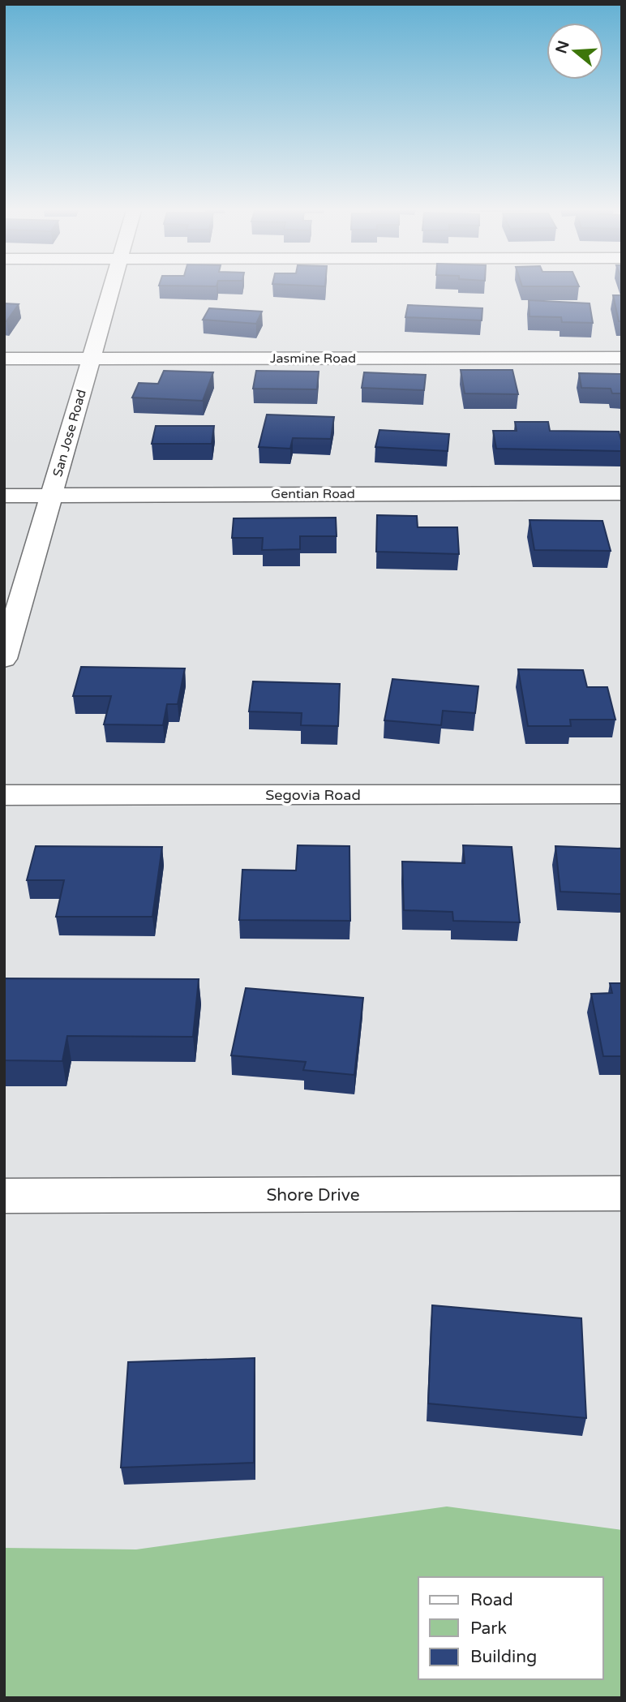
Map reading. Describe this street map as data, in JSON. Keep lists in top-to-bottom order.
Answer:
{
  "streets": {
    "street": [
      "Jasmine Road",
      "San Jose Road",
      "Gentian Road",
      "Segovia Road",
      "Shore Drive"
    ]
  },
  "crossings": [
    ["Jasmine Road", "San Jose Road"],
    ["San Jose Road", "Gentian Road"]
  ],
  "legend": ["Road", "Park", "Building"],
  "north": "left"
}
